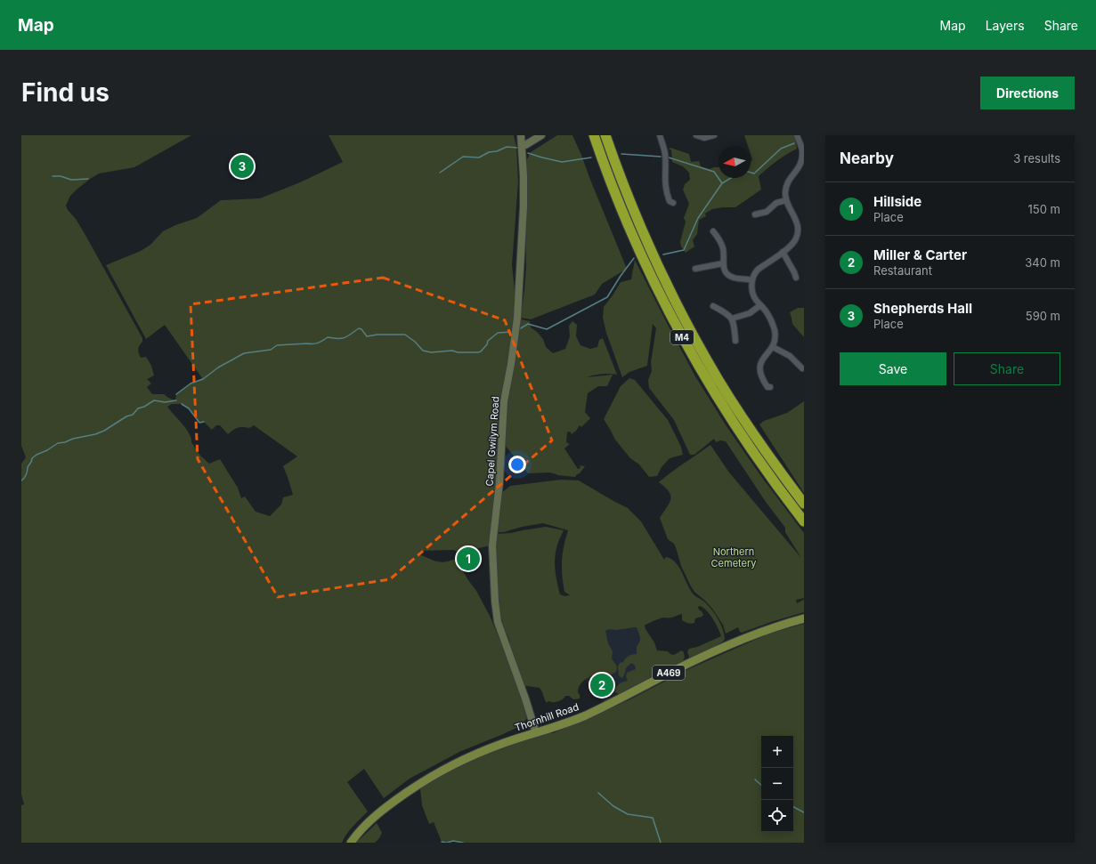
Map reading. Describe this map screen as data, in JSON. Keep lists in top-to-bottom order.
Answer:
{
  "streets": {
    "highway": ["M4"],
    "main road": ["A469", "Thornhill Road"],
    "street": ["Capel Gwilym Road"]
  },
  "crossings": [
    ["Capel Gwilym Road", "Thornhill Road"]
  ],
  "parks": ["Northern Cemetery"],
  "north": "left",
  "page": {
    "header": "Map",
    "nav": ["Map", "Layers", "Share"],
    "buttons": [
      "Directions",
      ["Save", "Share"]
    ],
    "title": "Find us",
    "heading": ["Nearby", "3 results"],
    "pins": ["3", "1", "2"],
    "list": [
      {
        "mark": "1",
        "name": "Hillside",
        "note": "Place",
        "value": "150 m"
      },
      {
        "mark": "2",
        "name": "Miller & Carter",
        "note": "Restaurant",
        "value": "340 m"
      },
      {
        "mark": "3",
        "name": "Shepherds Hall",
        "note": "Place",
        "value": "590 m"
      }
    ],
    "map_buttons": ["+", "−"]
  }
}
